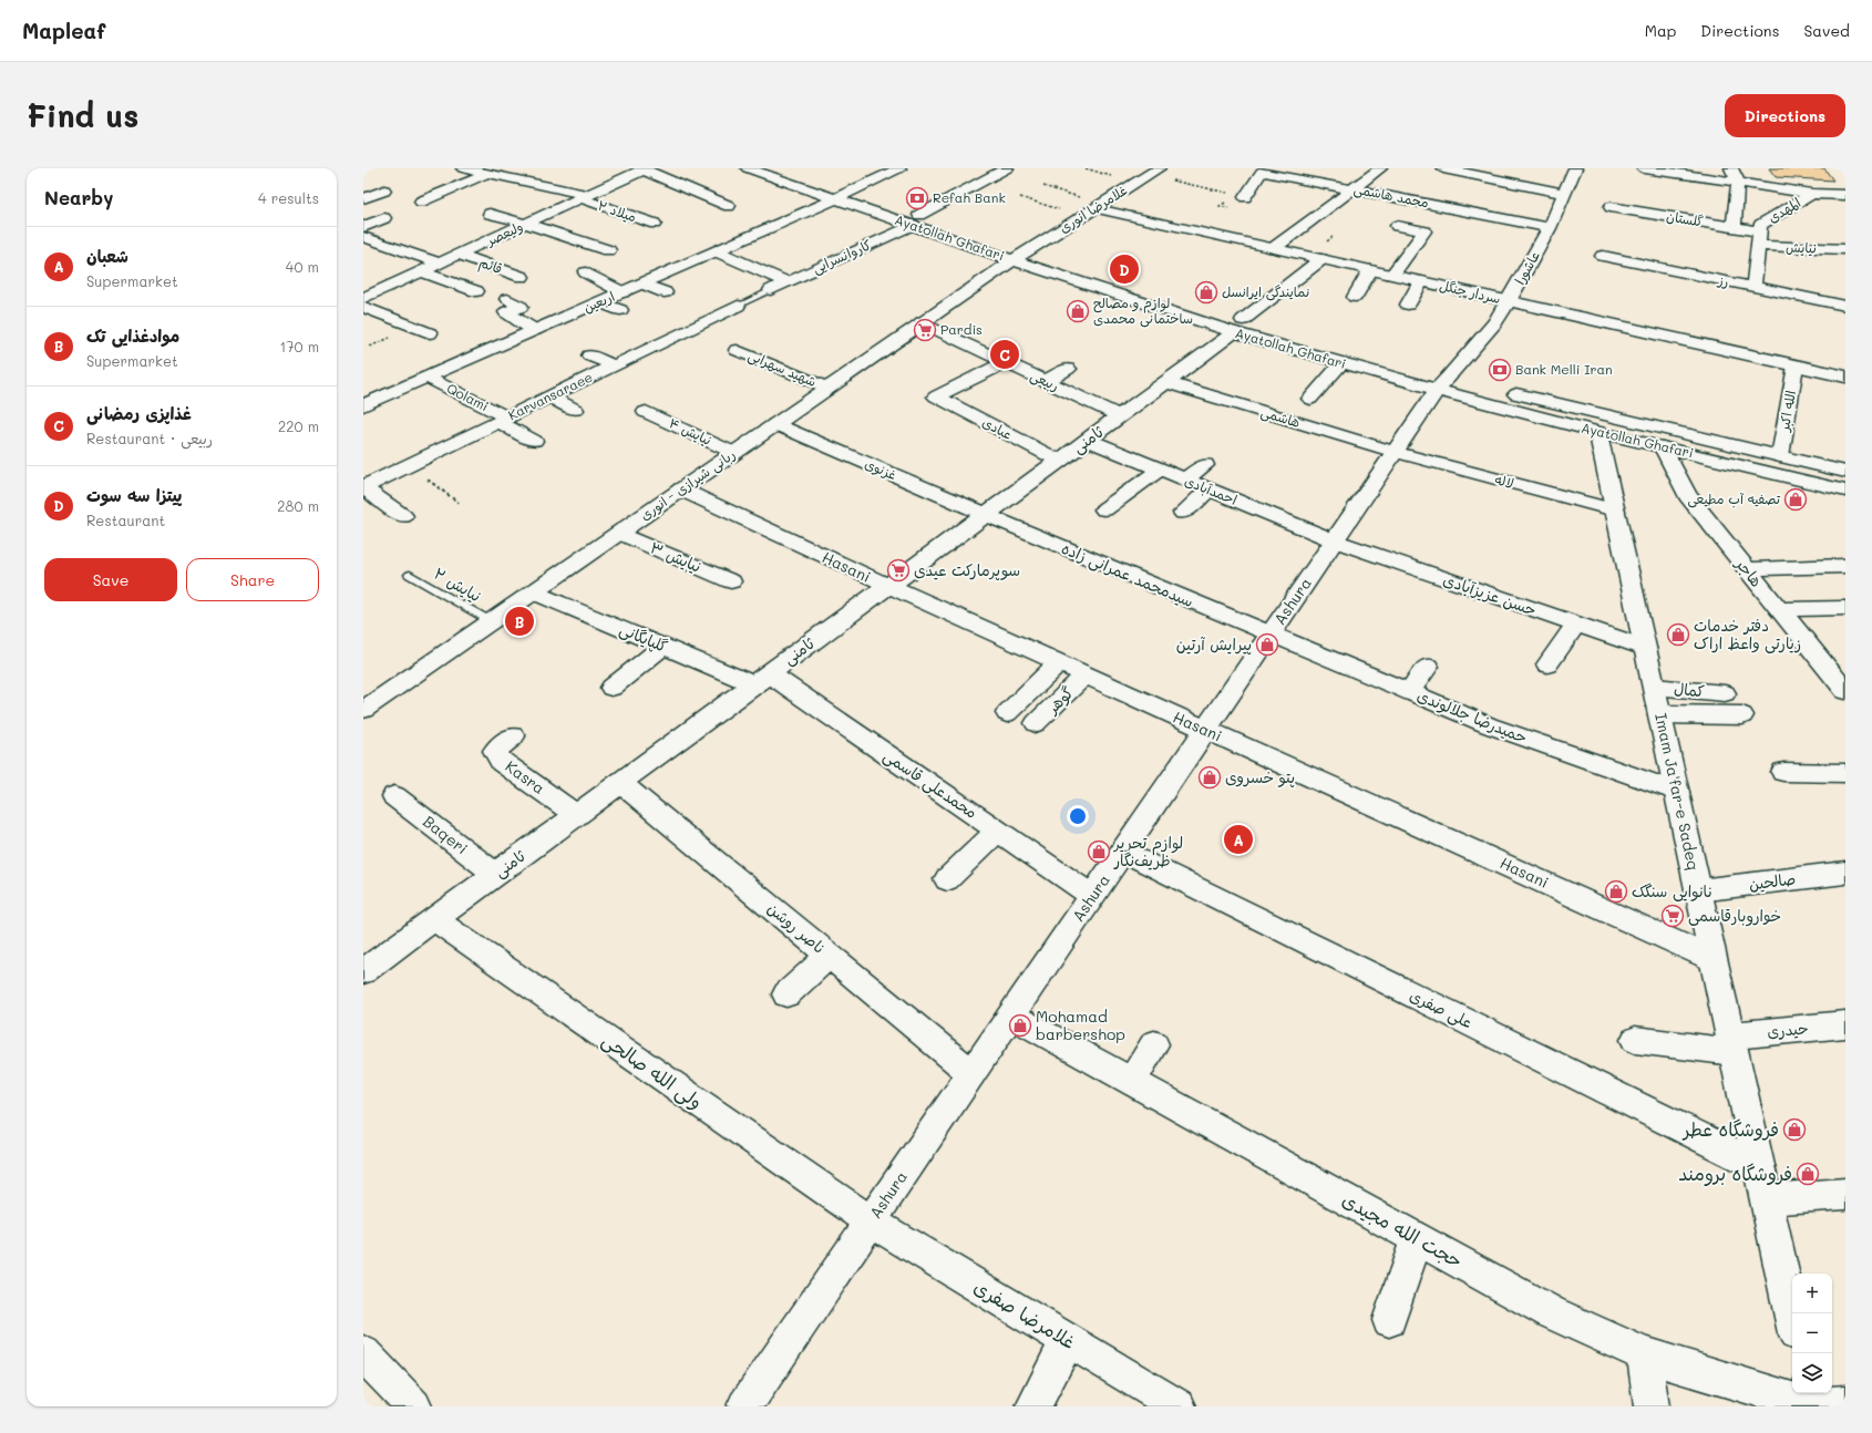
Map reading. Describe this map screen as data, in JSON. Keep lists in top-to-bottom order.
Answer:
{
  "streets": {
    "street": [
      "محمد هاشمی",
      "غلامرضا انوری",
      "المهدی",
      "میلاد ۲",
      "گلستان",
      "ولیعصر",
      "Ayatollah Ghafari",
      "نیایش",
      "کاروانسرایی",
      "قائم",
      "عاشورا",
      "رز",
      "سردار جنگل",
      "اربعین",
      "شهید سهرابی",
      "ربیعی",
      "Karvansaraee",
      "Qolami",
      "الله اکبر",
      "هاشمی",
      "عبادی",
      "نیایش ۴",
      "ثامنی",
      "غزنوی",
      "لاله",
      "ربانی شیرازی - انوری",
      "احمدآبادی",
      "نیایش ۳",
      "Hasani",
      "هاجر",
      "سیدمحمد عمرانی زاده",
      "حسن عزیزآبادی",
      "Ashura",
      "گلپایگانی",
      "کمال",
      "گوهر",
      "حمیدرضا جلالوندی",
      "Kasra",
      "محمدعلی قاسمی",
      "Imam Ja'far-e Sadeq",
      "Baqeri",
      "صالحین",
      "ناصر روشن",
      "علی صفری",
      "حیدری",
      "ولی الله صالحی",
      "حجت الله مجیدی",
      "غلامرضا صفری"
    ],
    "lane": ["نیایش ۲"]
  },
  "crossings": [
    ["محمد هاشمی", "عاشورا"],
    ["غلامرضا انوری", "Ayatollah Ghafari"],
    ["غلامرضا انوری", "سردار جنگل"],
    ["غلامرضا انوری", "ربانی شیرازی - انوری"],
    ["المهدی", "گلستان"],
    ["المهدی", "نیایش"],
    ["المهدی", "رز"],
    ["میلاد ۲", "ولیعصر"],
    ["ولیعصر", "قائم"],
    ["Ayatollah Ghafari", "کاروانسرایی"],
    ["Ayatollah Ghafari", "عاشورا"],
    ["Ayatollah Ghafari", "اربعین"],
    ["Ayatollah Ghafari", "الله اکبر"],
    ["Ayatollah Ghafari", "ثامنی"],
    ["Ayatollah Ghafari", "ربانی شیرازی - انوری"],
    ["Ayatollah Ghafari", "هاجر"],
    ["Ayatollah Ghafari", "Ashura"],
    ["Ayatollah Ghafari", "Imam Ja'far-e Sadeq"],
    ["عاشورا", "سردار جنگل"],
    ["عاشورا", "Ashura"],
    ["سردار جنگل", "الله اکبر"],
    ["سردار جنگل", "ثامنی"],
    ["اربعین", "Qolami"],
    ["شهید سهرابی", "ربانی شیرازی - انوری"],
    ["ربیعی", "عبادی"],
    ["ربیعی", "ثامنی"],
    ["ربیعی", "ربانی شیرازی - انوری"],
    ["Karvansaraee", "Qolami"],
    ["هاشمی", "ثامنی"],
    ["هاشمی", "لاله"],
    ["هاشمی", "Ashura"],
    ["عبادی", "ثامنی"],
    ["نیایش ۴", "ربانی شیرازی - انوری"],
    ["ثامنی", "غزنوی"],
    ["ثامنی", "احمدآبادی"],
    ["ثامنی", "Hasani"],
    ["ثامنی", "سیدمحمد عمرانی زاده"],
    ["ثامنی", "گلپایگانی"],
    ["ثامنی", "Kasra"],
    ["ثامنی", "محمدعلی قاسمی"],
    ["ثامنی", "Baqeri"],
    ["ثامنی", "ناصر روشن"],
    ["ثامنی", "ولی الله صالحی"],
    ["غزنوی", "ربانی شیرازی - انوری"],
    ["غزنوی", "سیدمحمد عمرانی زاده"],
    ["لاله", "Ashura"],
    ["لاله", "Imam Ja'far-e Sadeq"],
    ["ربانی شیرازی - انوری", "نیایش ۳"],
    ["ربانی شیرازی - انوری", "Hasani"],
    ["ربانی شیرازی - انوری", "نیایش ۲"],
    ["ربانی شیرازی - انوری", "گلپایگانی"],
    ["احمدآبادی", "حسن عزیزآبادی"],
    ["احمدآبادی", "Ashura"],
    ["Hasani", "Ashura"],
    ["Hasani", "گوهر"],
    ["Hasani", "Imam Ja'far-e Sadeq"],
    ["سیدمحمد عمرانی زاده", "Ashura"],
    ["سیدمحمد عمرانی زاده", "حمیدرضا جلالوندی"],
    ["حسن عزیزآبادی", "Ashura"],
    ["حسن عزیزآبادی", "Imam Ja'far-e Sadeq"],
    ["Ashura", "حمیدرضا جلالوندی"],
    ["Ashura", "محمدعلی قاسمی"],
    ["Ashura", "ناصر روشن"],
    ["Ashura", "علی صفری"],
    ["Ashura", "ولی الله صالحی"],
    ["Ashura", "حجت الله مجیدی"],
    ["Ashura", "غلامرضا صفری"],
    ["گلپایگانی", "محمدعلی قاسمی"],
    ["کمال", "Imam Ja'far-e Sadeq"],
    ["حمیدرضا جلالوندی", "Imam Ja'far-e Sadeq"],
    ["Imam Ja'far-e Sadeq", "صالحین"],
    ["Imam Ja'far-e Sadeq", "علی صفری"],
    ["Imam Ja'far-e Sadeq", "حیدری"],
    ["ولی الله صالحی", "غلامرضا صفری"]
  ],
  "places": {
    "bank": ["Refah Bank", "Bank Melli Iran"],
    "shop": [
      "نمایندگی ایرانسل",
      "لوازم و مصالح ساختمانی محمدی",
      "تصفیه آب مطیعی",
      "دفتر خدمات زیارتی واعظ اراک",
      "پیرایش آرتین",
      "پتو خسروی",
      "لوازم تحریر ظریف‌نگار",
      "نانوایی سنگک",
      "Mohamad barbershop",
      "فروشگاه عطر",
      "فروشگاه برومند"
    ],
    "supermarket": ["Pardis", "سوپرمارکت عیدی", "خواروبارقاسمی"]
  },
  "page": {
    "header": "Mapleaf",
    "nav": ["Map", "Directions", "Saved"],
    "buttons": [
      "Directions",
      ["Save", "Share"]
    ],
    "title": "Find us",
    "heading": ["Nearby", "4 results"],
    "list": [
      {
        "mark": "A",
        "name": "شعبان",
        "note": "Supermarket",
        "value": "40 m"
      },
      {
        "mark": "B",
        "name": "موادغذایی تک",
        "note": "Supermarket",
        "value": "170 m"
      },
      {
        "mark": "C",
        "name": "غذاپزی رمضانی",
        "note": "Restaurant · ربیعی",
        "value": "220 m"
      },
      {
        "mark": "D",
        "name": "پیتزا سه سوت",
        "note": "Restaurant",
        "value": "280 m"
      }
    ],
    "pins": [
      "D",
      "C",
      "B",
      "A"
    ],
    "map_buttons": ["+", "−"]
  }
}
